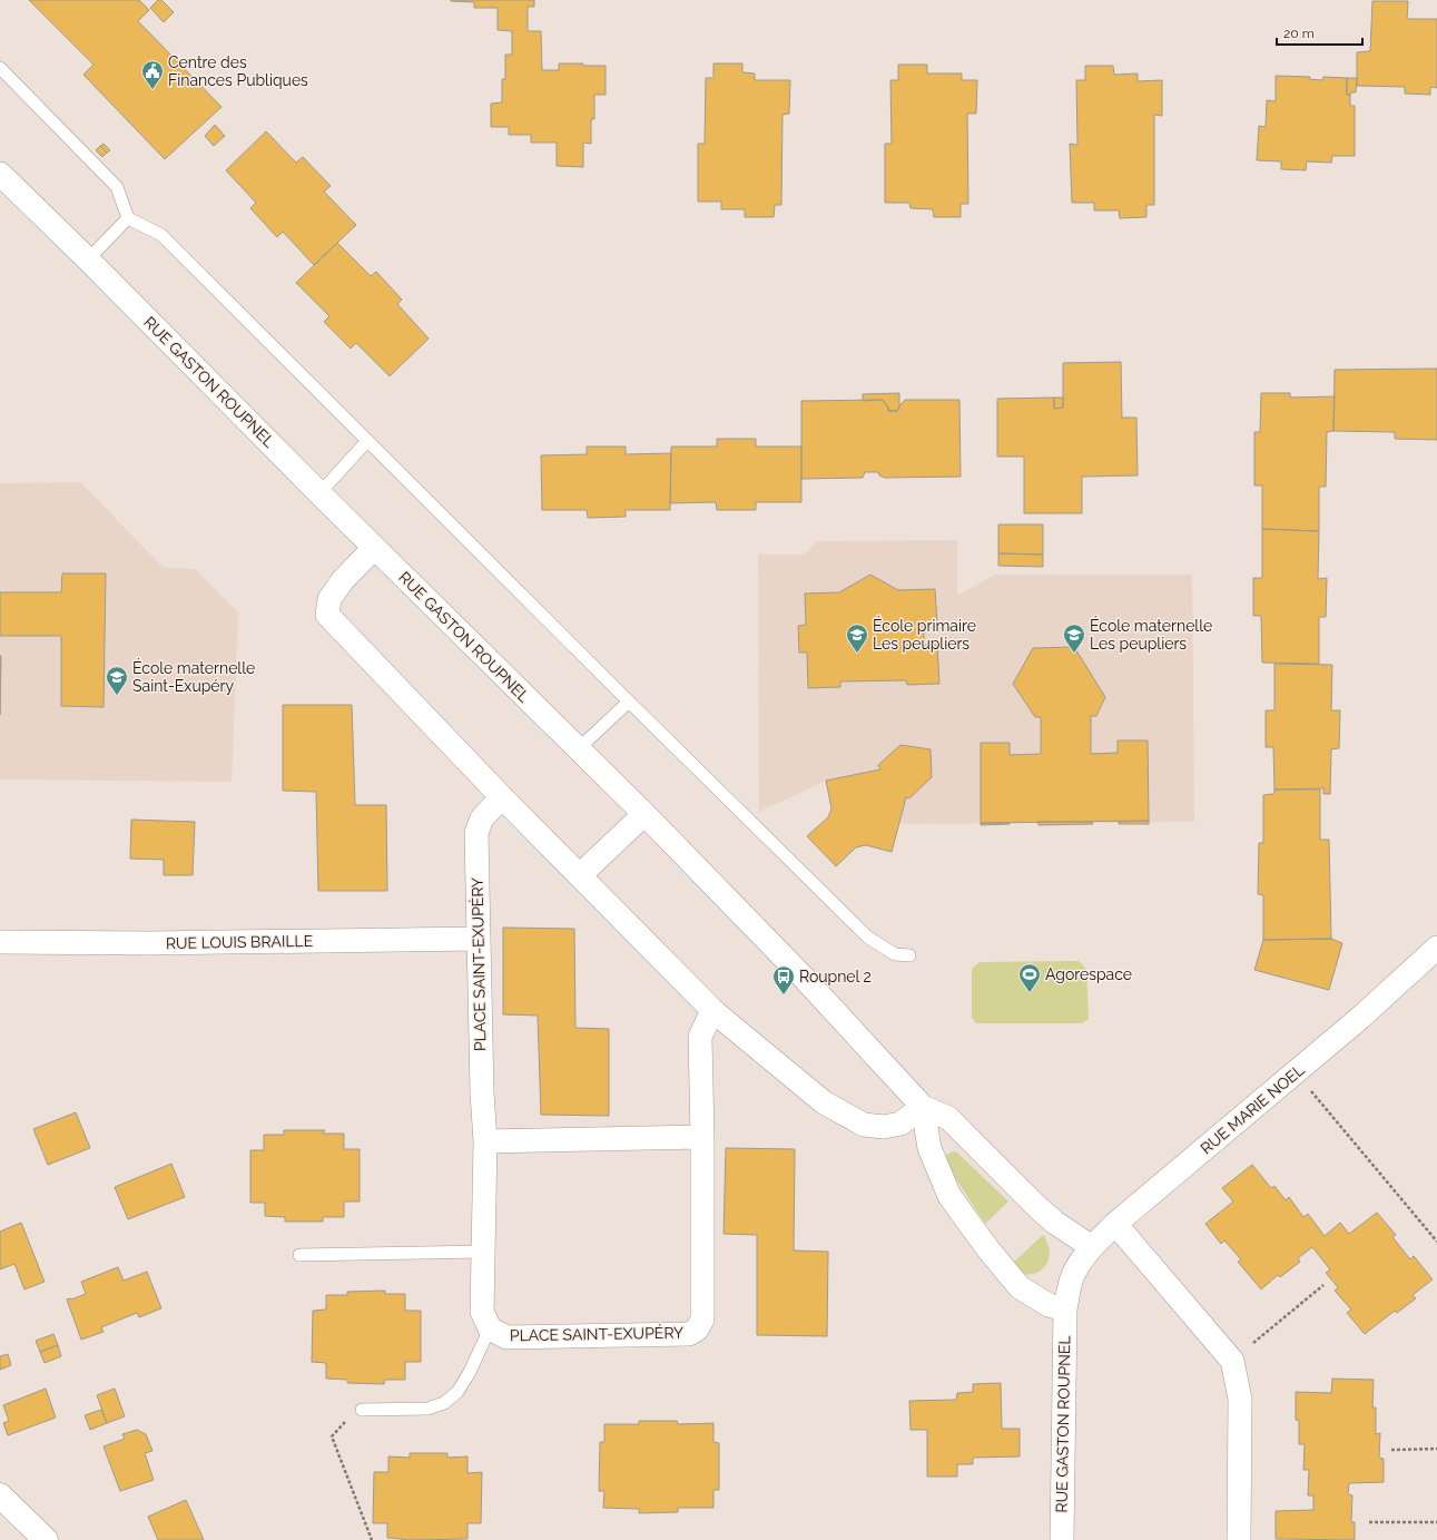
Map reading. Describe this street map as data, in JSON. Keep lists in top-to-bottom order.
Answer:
{
  "streets": {
    "street": [
      "RUE GASTON ROUPNEL",
      "RUE LOUIS BRAILLE",
      "PLACE SAINT-EXUPÉRY",
      "RUE MARIE NOEL"
    ]
  },
  "crossings": [
    ["RUE GASTON ROUPNEL", "RUE MARIE NOEL"],
    ["RUE LOUIS BRAILLE", "PLACE SAINT-EXUPÉRY"]
  ],
  "places": {
    "public building": ["Centre des Finances Publiques"],
    "school or university": ["École primaire Les peupliers", "École maternelle Les peupliers", "École maternelle Saint-Exupéry"],
    "sports": ["Agorespace"],
    "bus stop": ["Roupnel 2"]
  },
  "scale_bar": "20 m"
}
